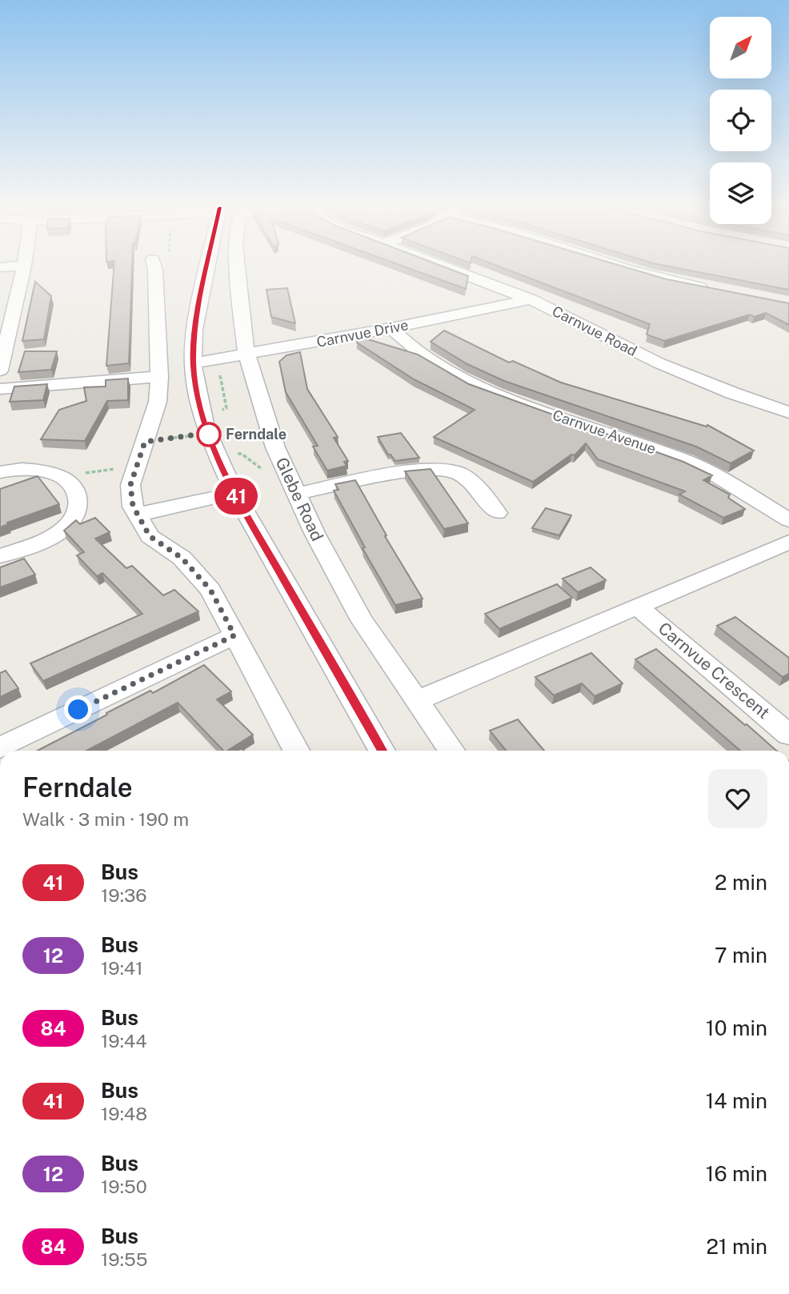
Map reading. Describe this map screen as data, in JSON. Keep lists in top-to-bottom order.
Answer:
{
  "streets": {
    "street": [
      "Carnvue Road",
      "Carnvue Drive",
      "Carnvue Avenue",
      "Glebe Road",
      "Carnvue Crescent"
    ]
  },
  "crossings": [
    ["Carnvue Road", "Carnvue Drive"],
    ["Carnvue Drive", "Carnvue Avenue"],
    ["Carnvue Drive", "Glebe Road"]
  ],
  "places": ["Ferndale"],
  "lines": ["bus line 41"],
  "north": "top right",
  "page": {
    "on_map": "41",
    "heading": ["Ferndale", "Walk · 3 min · 190 m"],
    "list": [
      {
        "mark": "41",
        "name": "Bus",
        "note": "19:36",
        "value": "2 min"
      },
      {
        "mark": "12",
        "name": "Bus",
        "note": "19:41",
        "value": "7 min"
      },
      {
        "mark": "84",
        "name": "Bus",
        "note": "19:44",
        "value": "10 min"
      },
      {
        "mark": "41",
        "name": "Bus",
        "note": "19:48",
        "value": "14 min"
      },
      {
        "mark": "12",
        "name": "Bus",
        "note": "19:50",
        "value": "16 min"
      },
      {
        "mark": "84",
        "name": "Bus",
        "note": "19:55",
        "value": "21 min"
      }
    ]
  }
}
